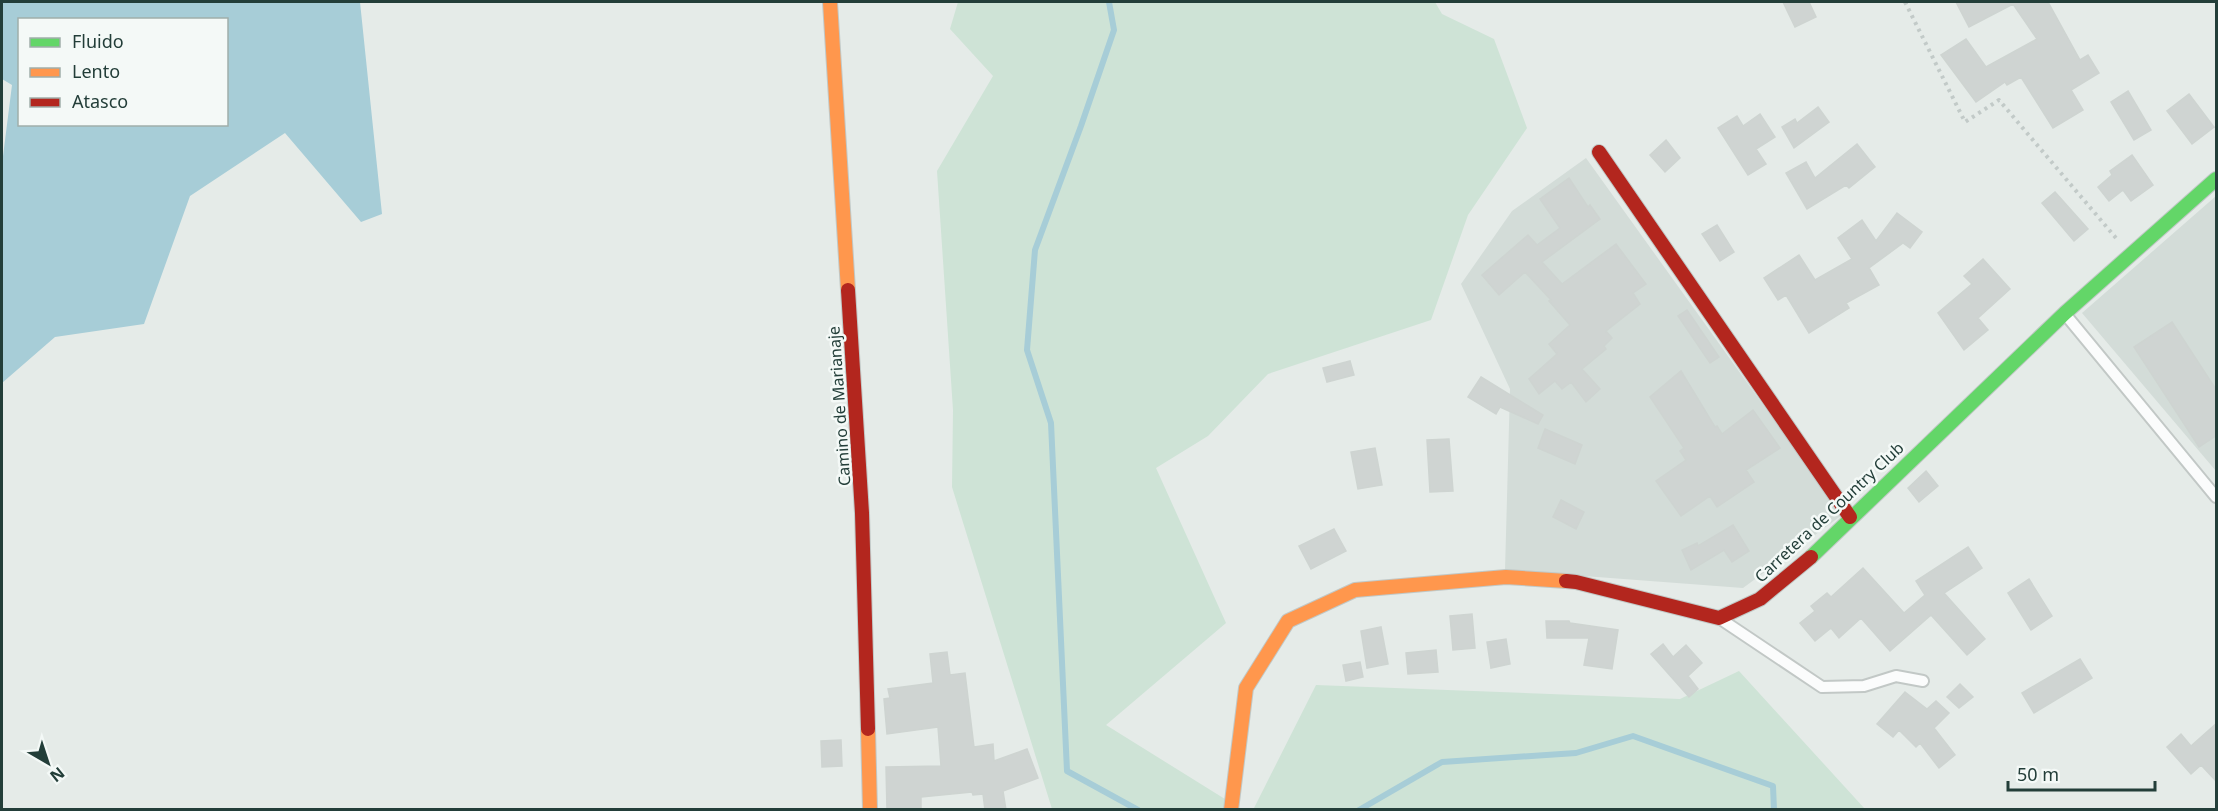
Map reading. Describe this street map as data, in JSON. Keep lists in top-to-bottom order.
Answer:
{
  "streets": {
    "street": ["Camino de Marianaje", "Carretera de Country Club"]
  },
  "legend": ["Fluido", "Lento", "Atasco"],
  "scale_bar": "50 m",
  "north": "bottom right"
}
